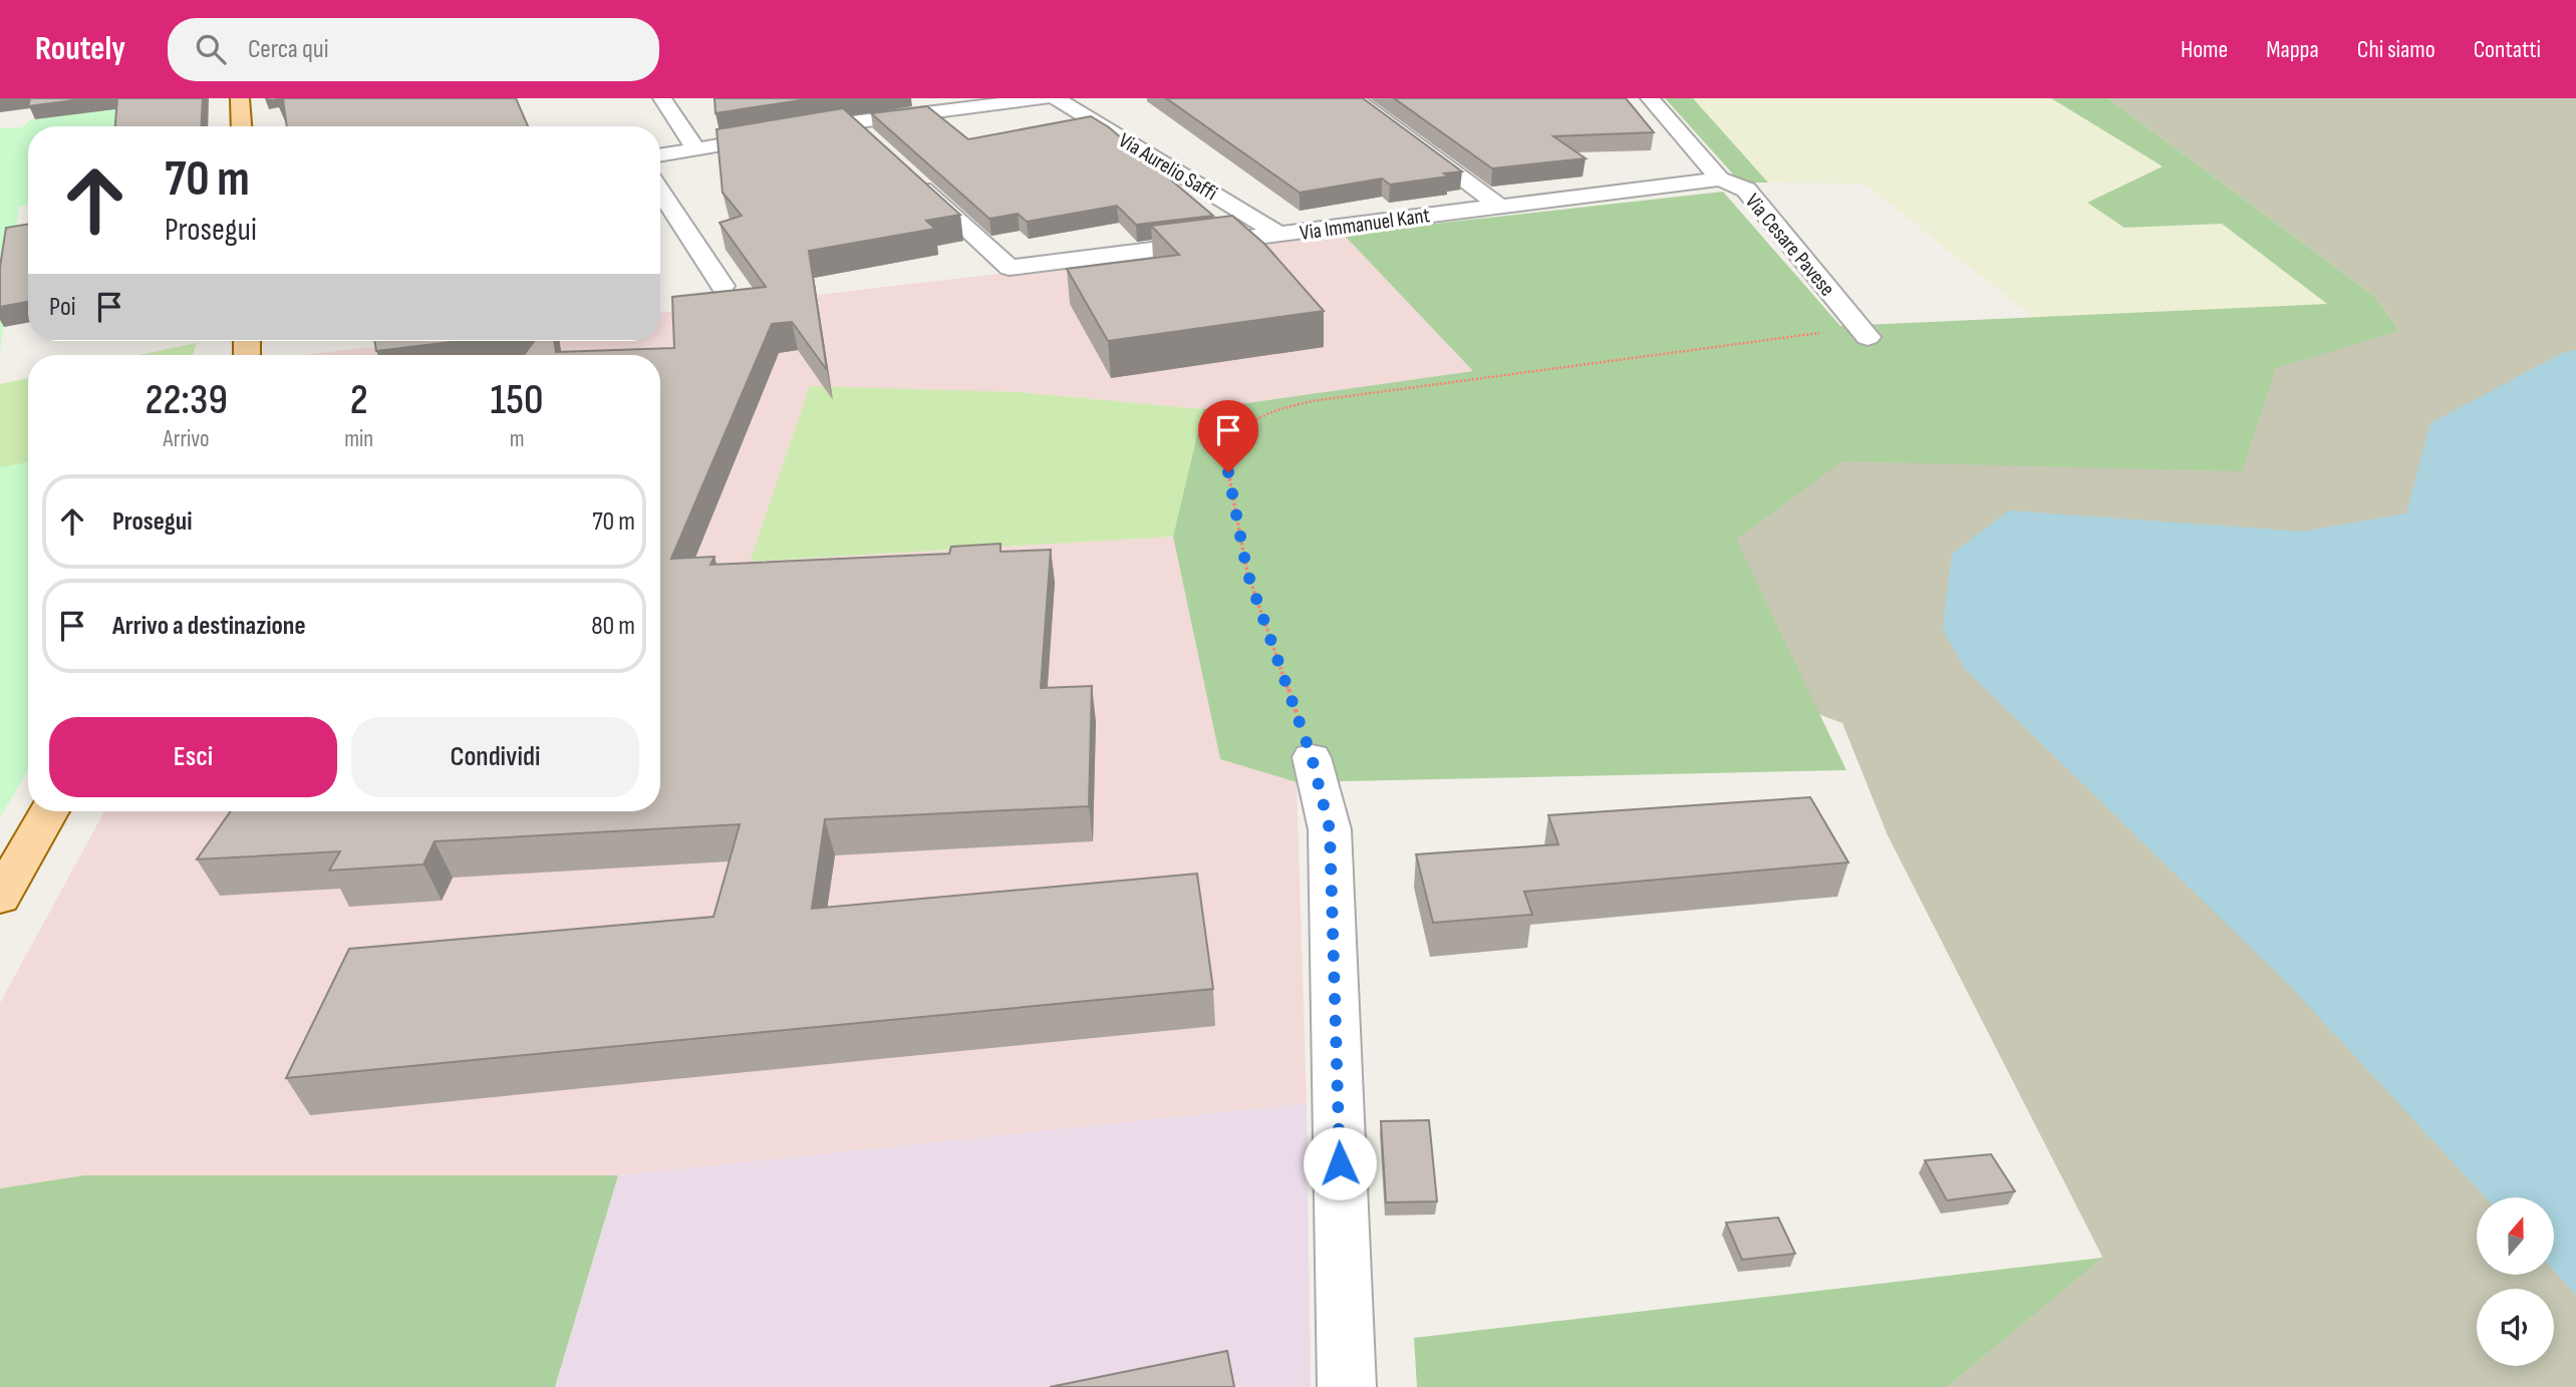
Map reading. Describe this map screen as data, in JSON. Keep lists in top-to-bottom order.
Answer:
{
  "streets": {
    "street": ["Via Aurelio Saffi", "Via Immanuel Kant", "Via Cesare Pavese"]
  },
  "crossings": [
    ["Via Aurelio Saffi", "Via Immanuel Kant"],
    ["Via Immanuel Kant", "Via Cesare Pavese"]
  ],
  "north": "top",
  "page": {
    "header": "Routely",
    "search": "Cerca qui",
    "nav": [
      "Home",
      "Mappa",
      "Chi siamo",
      "Contatti"
    ],
    "turn": ["70 m", "Prosegui"],
    "then": "Poi",
    "eta": [
      "22:39",
      "Arrivo",
      "2",
      "min",
      "150",
      "m"
    ],
    "list": [
      {
        "name": "Prosegui",
        "value": "70 m"
      },
      {
        "name": "Arrivo a destinazione",
        "value": "80 m"
      }
    ],
    "buttons": ["Esci", "Condividi"]
  }
}
